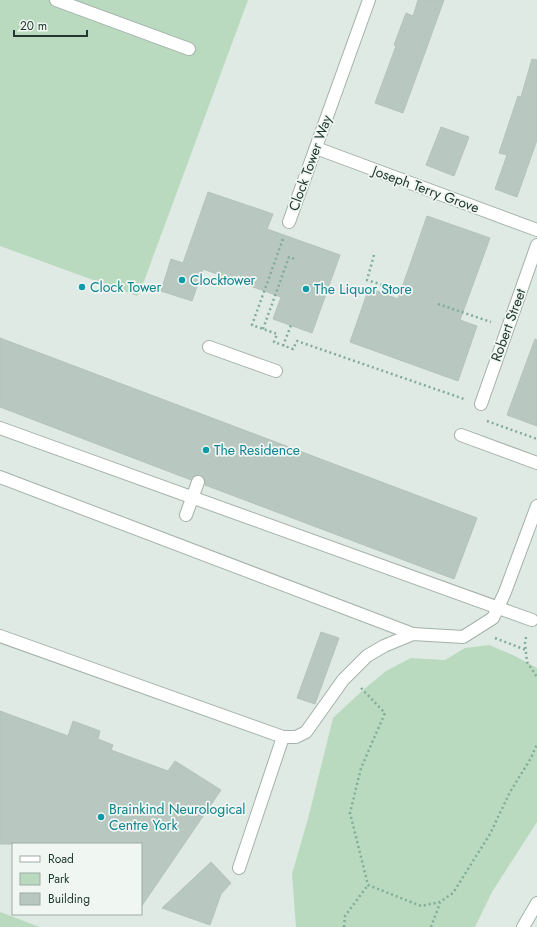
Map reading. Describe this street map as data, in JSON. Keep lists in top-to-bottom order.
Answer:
{
  "streets": {
    "street": ["Clock Tower Way", "Joseph Terry Grove", "Robert Street"]
  },
  "crossings": [
    ["Clock Tower Way", "Joseph Terry Grove"]
  ],
  "places": [
    "Clocktower",
    "Clock Tower",
    "The Liquor Store",
    "The Residence",
    "Brainkind Neurological Centre York"
  ],
  "legend": ["Road", "Park", "Building"],
  "scale_bar": "20 m"
}
